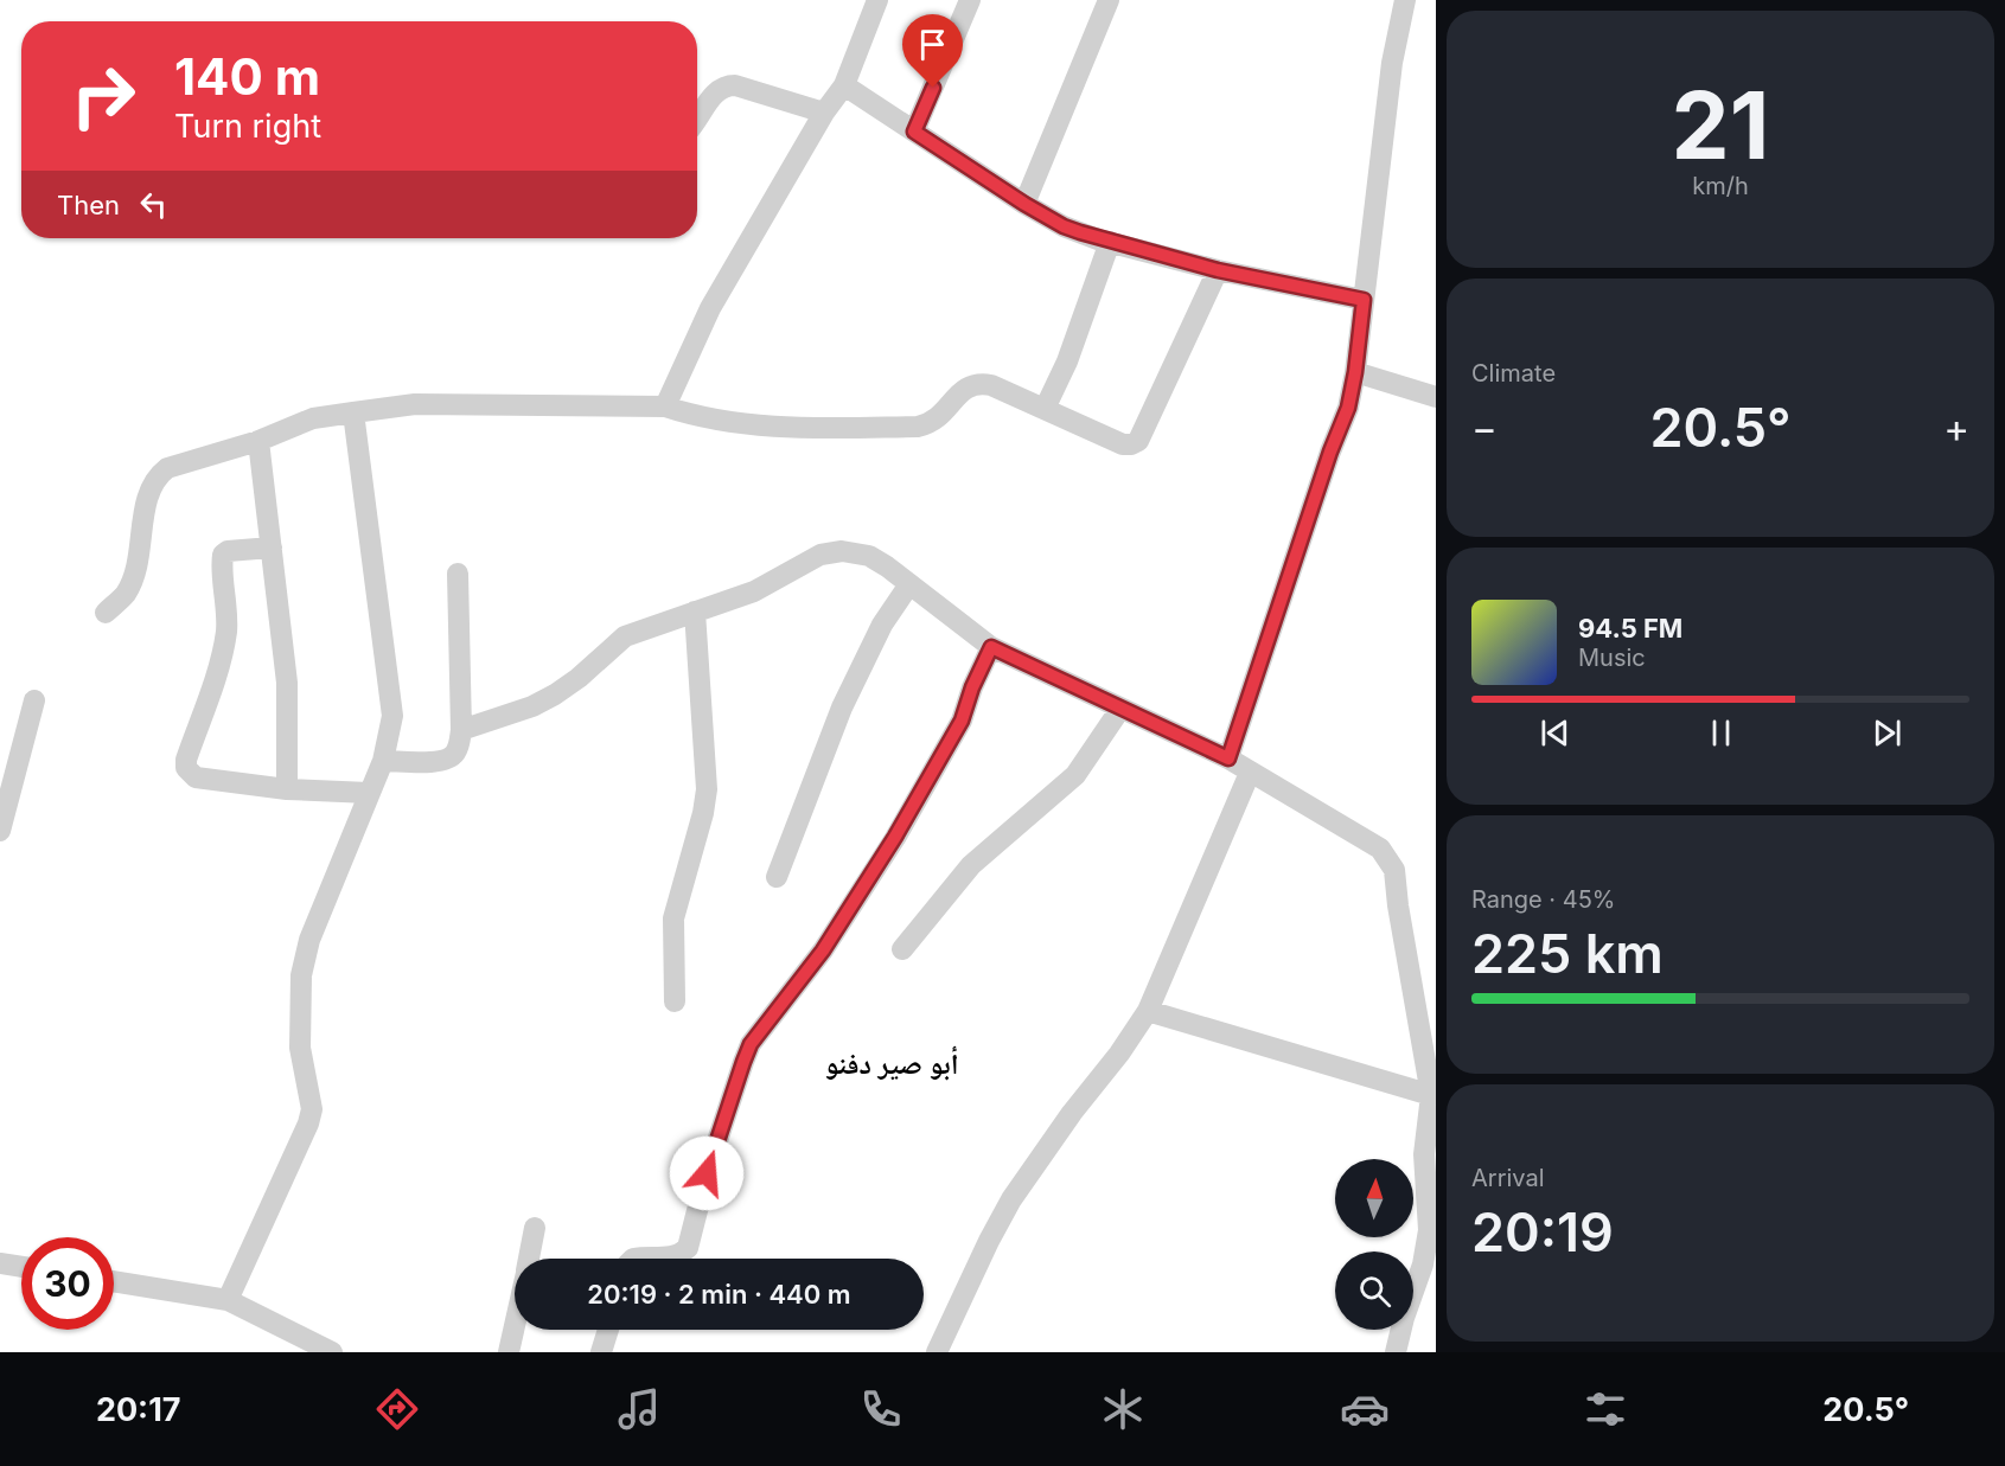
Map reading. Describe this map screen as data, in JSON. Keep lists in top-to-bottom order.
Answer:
{
  "districts": ["أبو صير دفنو"],
  "north": "top",
  "page": {
    "tile": [
      ["21", "km/h"],
      "Climate",
      ["Range · 45%", "225 km"],
      ["Arrival", "20:19"]
    ],
    "turn": ["140 m", "Turn right"],
    "then": "Then",
    "heat": ["−", "20.5°", "+"],
    "song": ["94.5 FM", "Music"],
    "limit": "30",
    "trip": "20:19 · 2 min · 440 m",
    "tabs": ["20:17", "20.5°"]
  }
}
